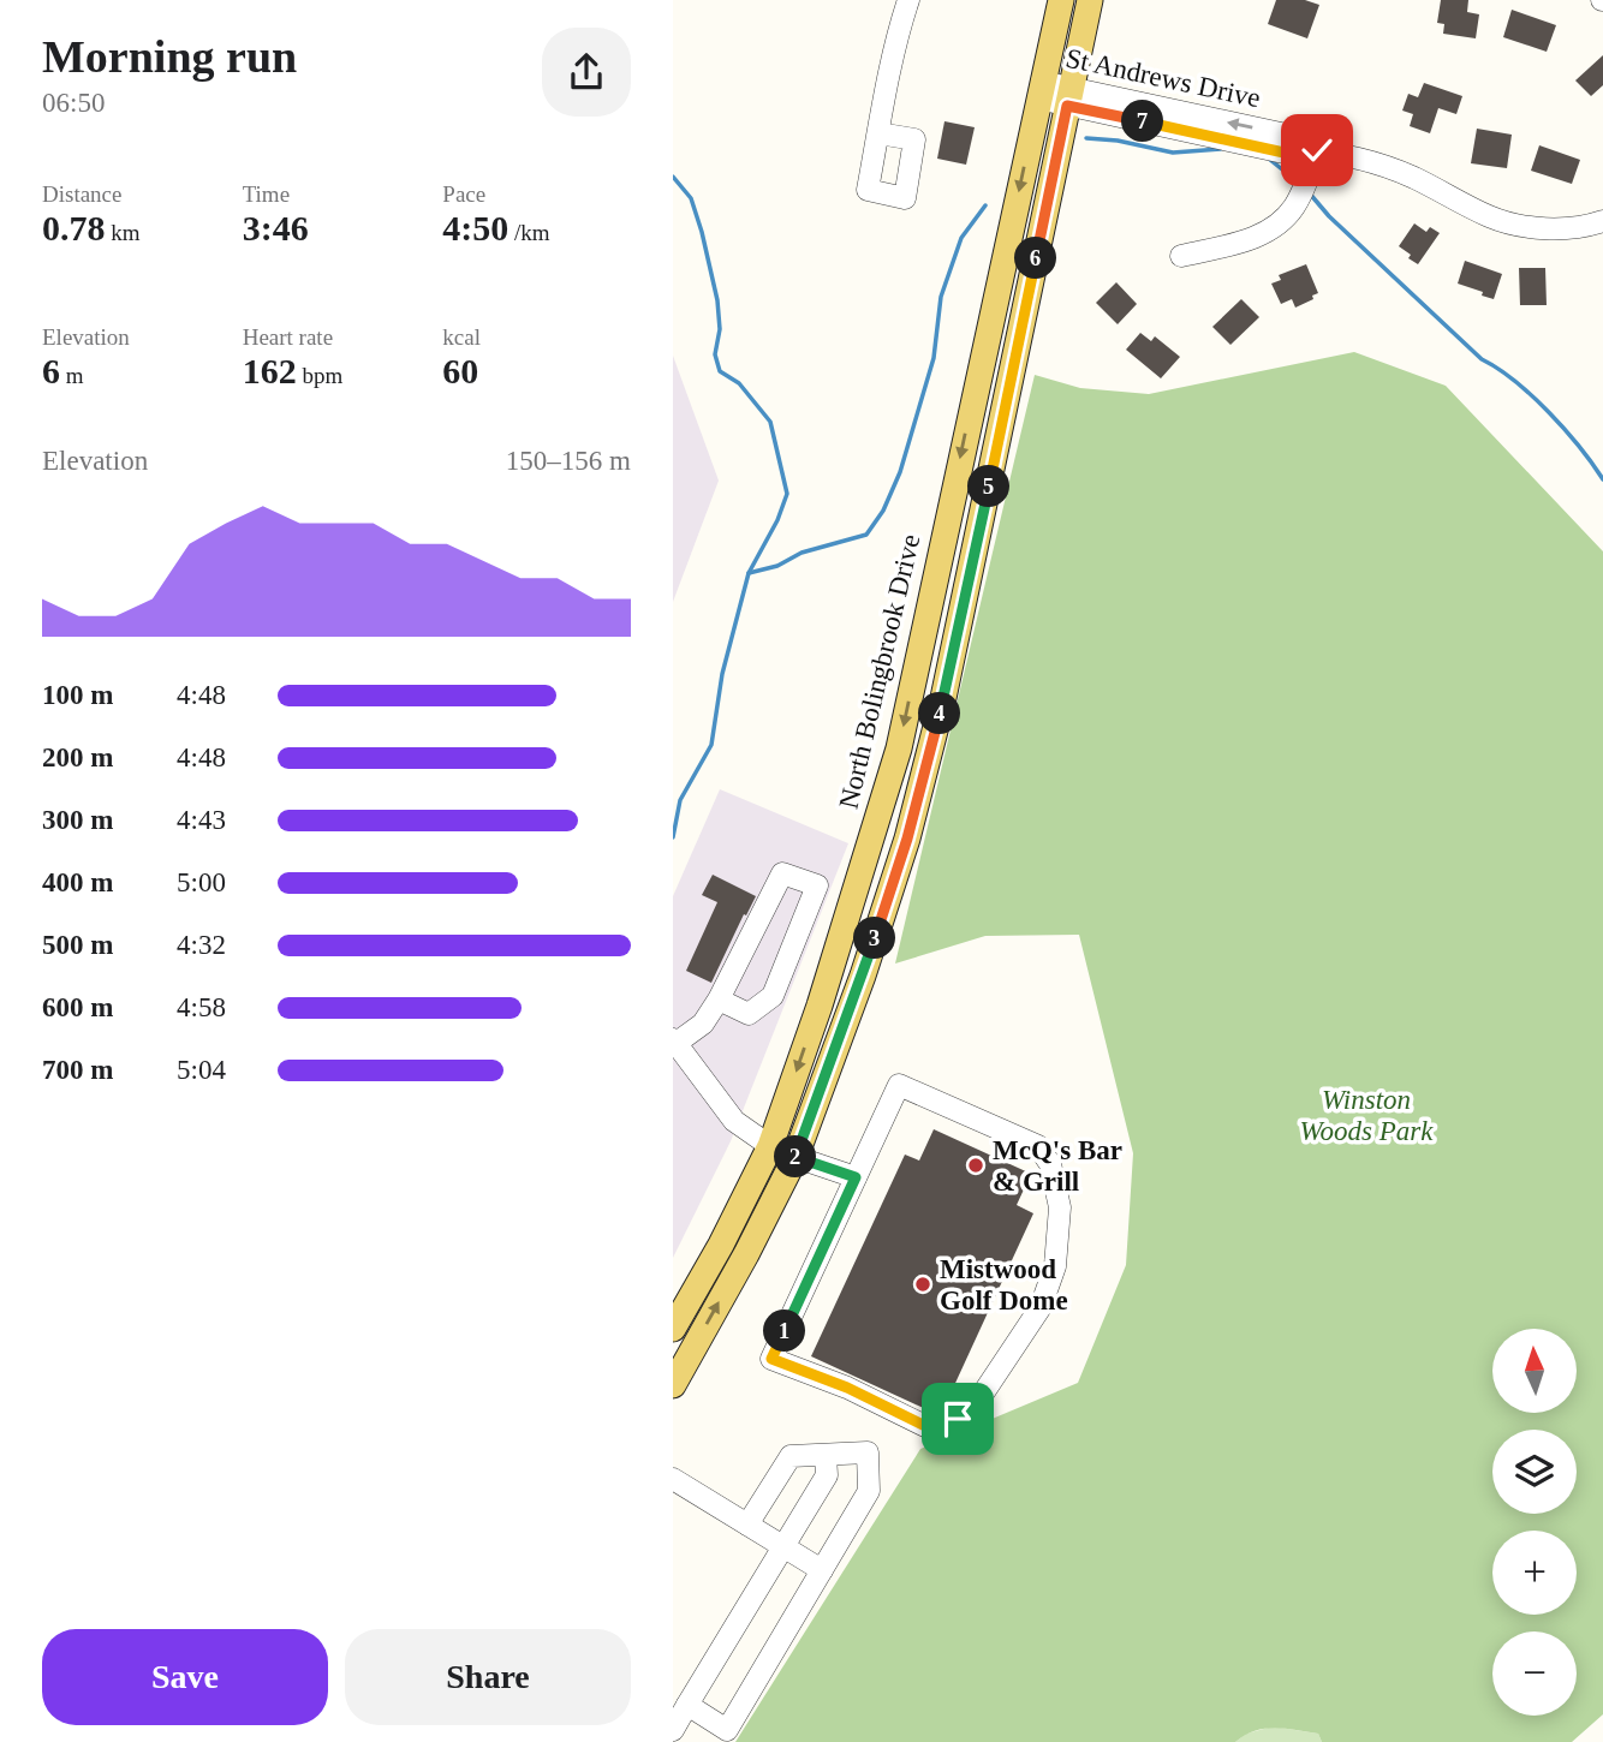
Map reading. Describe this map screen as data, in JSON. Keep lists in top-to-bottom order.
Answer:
{
  "streets": {
    "main road": ["North Bolingbrook Drive"],
    "street": ["St Andrews Drive"]
  },
  "crossings": [
    ["St Andrews Drive", "North Bolingbrook Drive"]
  ],
  "parks": ["Winston Woods Park"],
  "places": ["McQ's Bar & Grill", "Mistwood Golf Dome"],
  "north": "top",
  "page": {
    "heading": ["Morning run", "06:50"],
    "pins": [
      "7",
      "6",
      "5",
      "4",
      "3",
      "2",
      "1"
    ],
    "stats": [
      ["Distance", "0.78 km"],
      ["Time", "3:46"],
      ["Pace", "4:50 /km"],
      ["Elevation", "6 m"],
      ["Heart rate", "162 bpm"],
      ["kcal", "60"]
    ],
    "chart": ["Elevation", "150–156 m"],
    "list": [
      {
        "name": "100 m",
        "note": "4:48"
      },
      {
        "name": "200 m",
        "note": "4:48"
      },
      {
        "name": "300 m",
        "note": "4:43"
      },
      {
        "name": "400 m",
        "note": "5:00"
      },
      {
        "name": "500 m",
        "note": "4:32"
      },
      {
        "name": "600 m",
        "note": "4:58"
      },
      {
        "name": "700 m",
        "note": "5:04"
      }
    ],
    "map_buttons": ["+", "−"],
    "buttons": ["Save", "Share"]
  }
}
